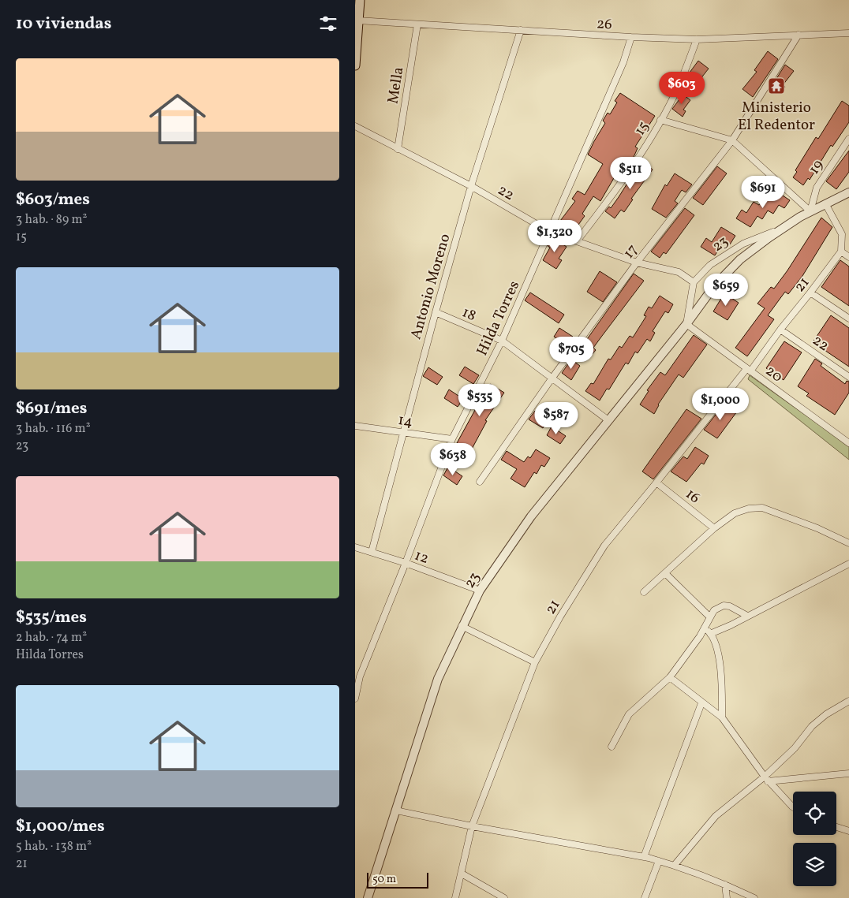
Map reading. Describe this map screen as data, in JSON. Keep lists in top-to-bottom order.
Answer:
{
  "streets": {
    "street": [
      "26",
      "Mella",
      "15",
      "19",
      "22",
      "23",
      "17",
      "21",
      "Antonio Moreno",
      "18",
      "Hilda Torres",
      "20",
      "14",
      "16",
      "12"
    ]
  },
  "crossings": [
    ["26", "Mella"],
    ["26", "15"],
    ["26", "17"],
    ["26", "Antonio Moreno"],
    ["26", "Hilda Torres"],
    ["Mella", "22"],
    ["15", "22"],
    ["19", "23"],
    ["22", "23"],
    ["22", "17"],
    ["22", "21"],
    ["22", "Antonio Moreno"],
    ["22", "Hilda Torres"],
    ["23", "18"],
    ["23", "20"],
    ["23", "12"],
    ["17", "18"],
    ["21", "20"],
    ["21", "16"],
    ["Antonio Moreno", "18"],
    ["Antonio Moreno", "14"],
    ["Antonio Moreno", "12"],
    ["18", "Hilda Torres"],
    ["Hilda Torres", "14"],
    ["Hilda Torres", "12"]
  ],
  "places": {
    "temple": ["Ministerio El Redentor"]
  },
  "scale_bar": "50 m",
  "page": {
    "heading": "10 viviendas",
    "list": [
      {
        "name": "$603/mes",
        "note": "3 hab. · 89 m² · 15"
      },
      {
        "name": "$691/mes",
        "note": "3 hab. · 116 m² · 23"
      },
      {
        "name": "$535/mes",
        "note": "2 hab. · 74 m² · Hilda Torres"
      },
      {
        "name": "$1,000/mes",
        "note": "5 hab. · 138 m² · 21"
      }
    ],
    "price": [
      "$603",
      "$511",
      "$691",
      "$1,320",
      "$659",
      "$705",
      "$535",
      "$1,000",
      "$587",
      "$638"
    ],
    "scale": "50 m"
  }
}
